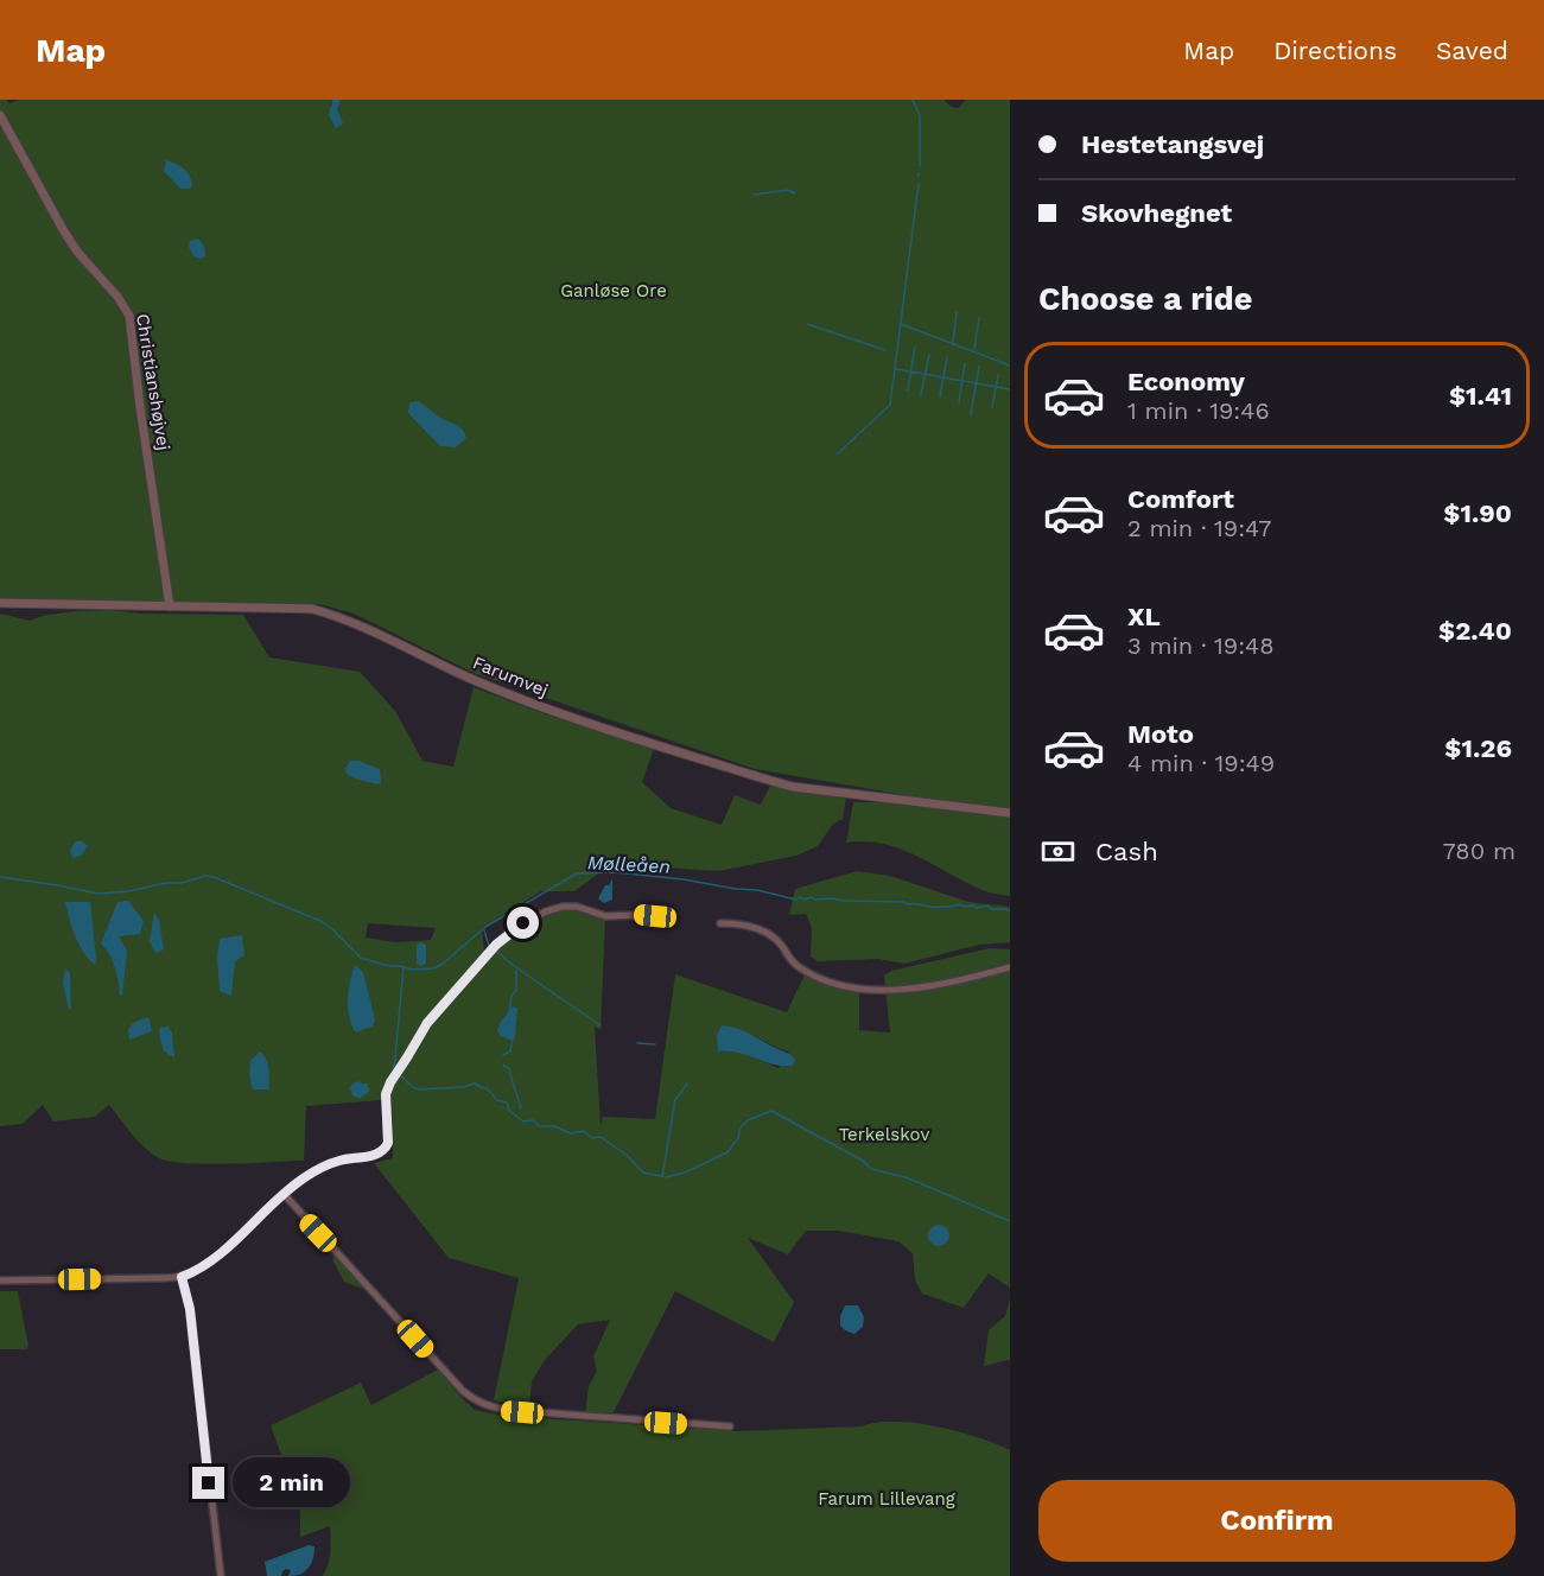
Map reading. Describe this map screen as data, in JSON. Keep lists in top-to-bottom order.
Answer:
{
  "streets": {
    "street": ["Christianshøjvej", "Farumvej"]
  },
  "crossings": [
    ["Christianshøjvej", "Farumvej"]
  ],
  "water": ["Mølleåen"],
  "parks": ["Ganløse Ore", "Terkelskov", "Farum Lillevang"],
  "page": {
    "header": "Map",
    "nav": ["Map", "Directions", "Saved"],
    "banner": ["Hestetangsvej", "Skovhegnet"],
    "heading": "Choose a ride",
    "list": [
      {
        "name": "Economy",
        "note": "1 min · 19:46",
        "value": "$1.41"
      },
      {
        "name": "Comfort",
        "note": "2 min · 19:47",
        "value": "$1.90"
      },
      {
        "name": "XL",
        "note": "3 min · 19:48",
        "value": "$2.40"
      },
      {
        "name": "Moto",
        "note": "4 min · 19:49",
        "value": "$1.26"
      }
    ],
    "pay": ["Cash", "780 m"],
    "bubble": "2 min",
    "buttons": "Confirm"
  }
}
